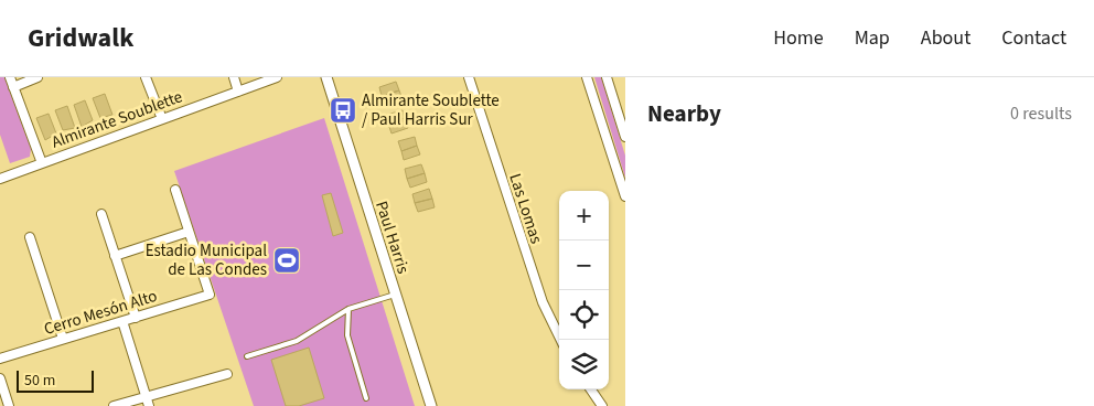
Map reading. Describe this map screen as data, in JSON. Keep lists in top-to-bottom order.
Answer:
{
  "streets": {
    "street": [
      "Almirante Soublette",
      "Las Lomas",
      "Paul Harris",
      "Cerro Mesón Alto"
    ]
  },
  "places": {
    "bus stop": ["Almirante Soublette / Paul Harris Sur"],
    "sports": ["Estadio Municipal de Las Condes"]
  },
  "scale_bar": "50 m",
  "page": {
    "header": "Gridwalk",
    "nav": [
      "Home",
      "Map",
      "About",
      "Contact"
    ],
    "heading": ["Nearby", "0 results"],
    "map_buttons": ["+", "−"],
    "scale": "50 m"
  }
}
